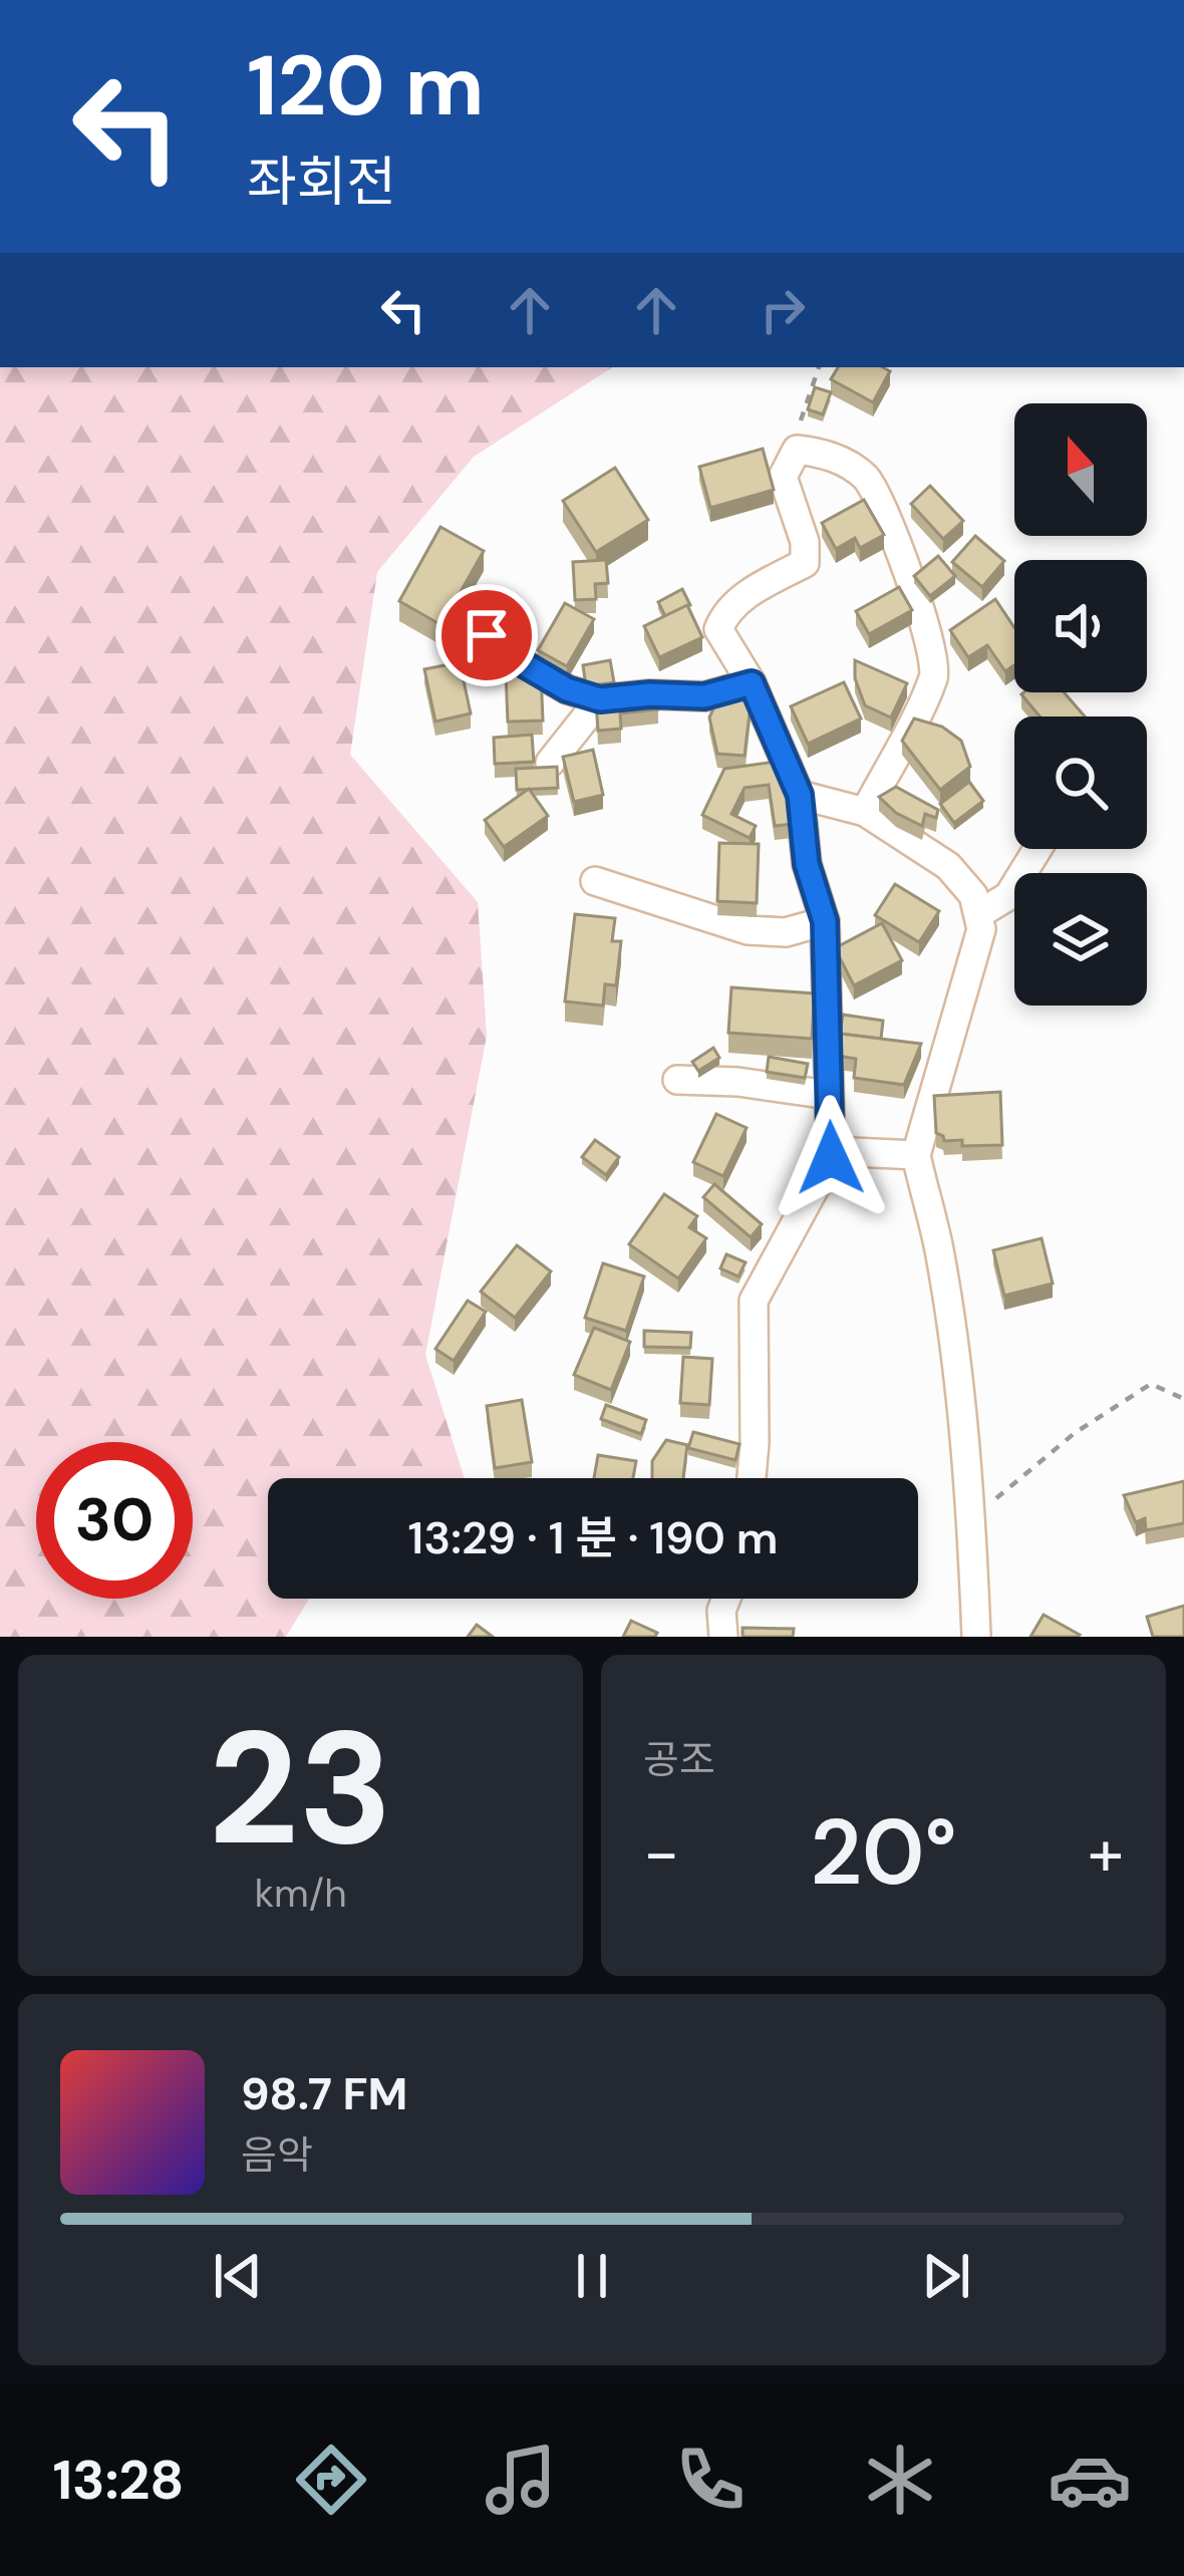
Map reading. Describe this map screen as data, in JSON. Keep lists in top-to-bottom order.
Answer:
{
  "north": "top",
  "page": {
    "turn": ["120 m", "좌회전"],
    "limit": "30",
    "trip": "13:29 · 1 분 · 190 m",
    "tile": [
      ["23", "km/h"],
      "공조"
    ],
    "heat": ["−", "20°", "+"],
    "song": ["98.7 FM", "음악"],
    "tabs": "13:28"
  }
}
